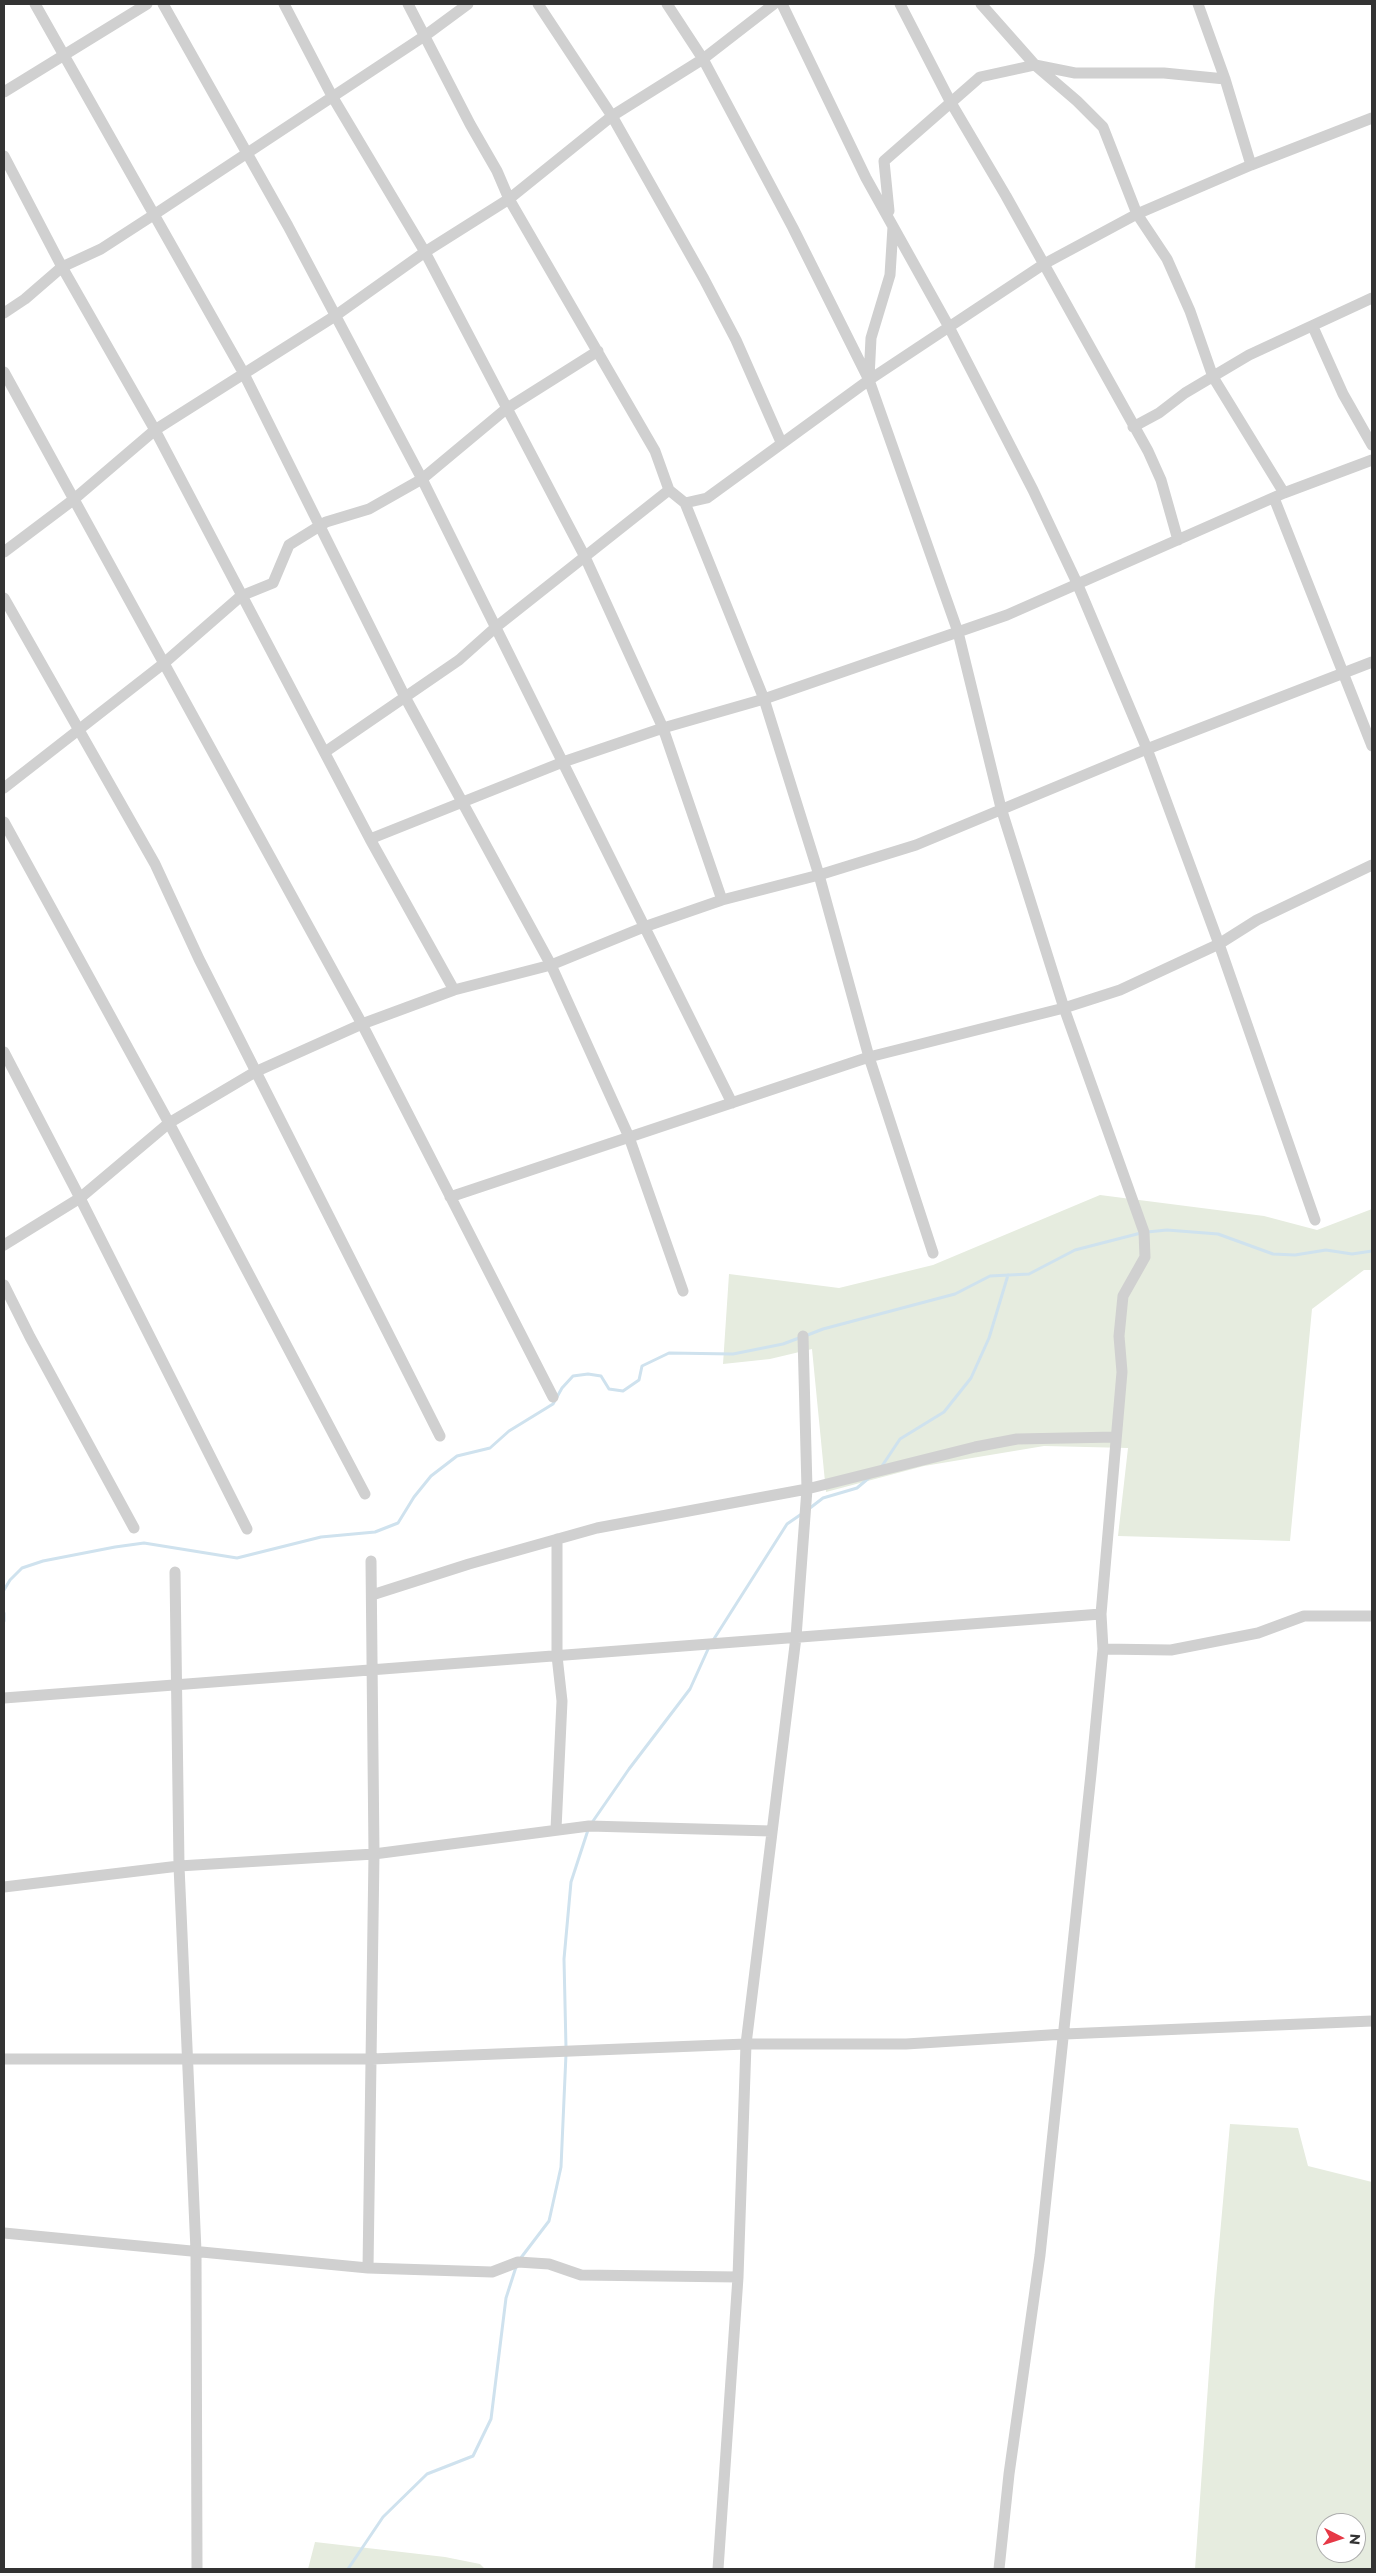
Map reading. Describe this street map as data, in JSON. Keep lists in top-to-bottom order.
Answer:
{
  "north": "right"
}
